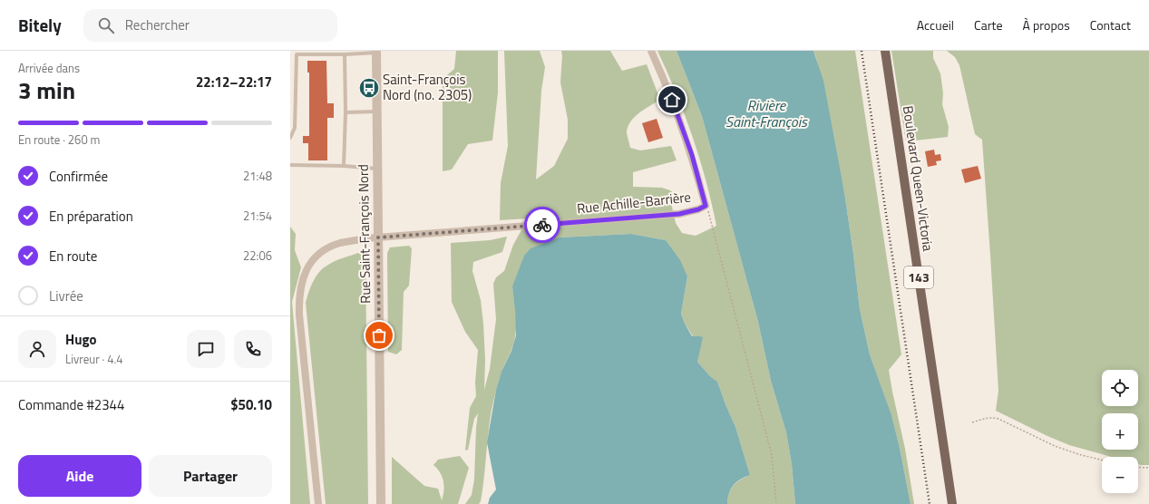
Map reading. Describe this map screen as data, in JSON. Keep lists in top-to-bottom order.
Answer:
{
  "streets": {
    "main road": ["Boulevard Queen-Victoria", "143"],
    "street": ["Rue Achille-Barrière", "Rue Saint-François Nord"]
  },
  "crossings": [
    ["Rue Achille-Barrière", "Rue Saint-François Nord"]
  ],
  "water": ["Rivière Saint-François"],
  "places": {
    "bus stop": ["Saint-François Nord (no. 2305)"]
  },
  "page": {
    "header": "Bitely",
    "search": "Rechercher",
    "nav": [
      "Accueil",
      "Carte",
      "À propos",
      "Contact"
    ],
    "heading": ["3 min", "Arrivée dans", "22:12–22:17"],
    "panel": [
      "Hugo",
      "Livreur · 4.4",
      "Commande #2344",
      "$50.10"
    ],
    "bar": "En route · 260 m",
    "list": [
      ["Confirmée", "21:48"],
      ["En préparation", "21:54"],
      ["En route", "22:06"],
      "Livrée"
    ],
    "map_buttons": ["+", "−"],
    "buttons": ["Aide", "Partager"]
  }
}
